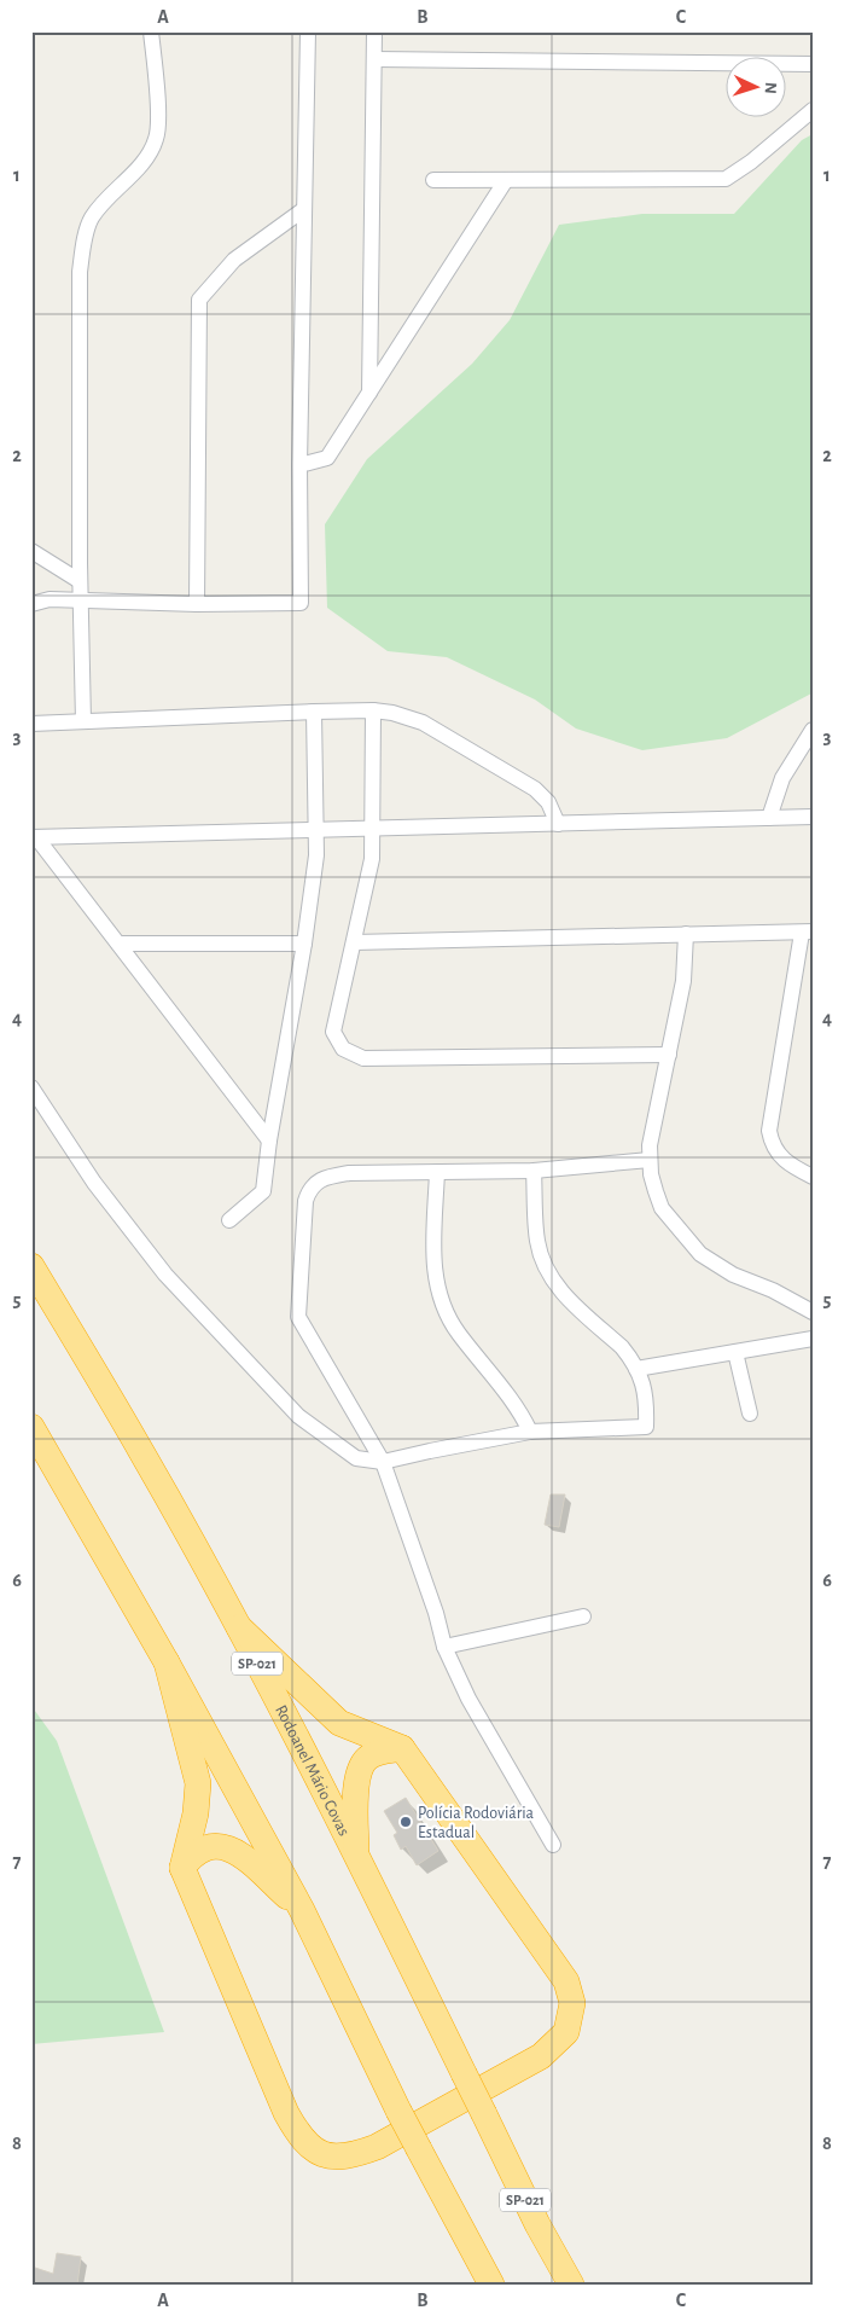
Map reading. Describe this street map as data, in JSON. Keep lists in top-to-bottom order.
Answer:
{
  "streets": {
    "highway": ["SP-021", "Rodoanel Mário Covas"]
  },
  "places": ["Polícia Rodoviária Estadual"],
  "north": "right",
  "grid": {
    "columns": ["A", "B", "C"],
    "rows": [
      "1",
      "2",
      "3",
      "4",
      "5",
      "6",
      "7",
      "8"
    ]
  }
}
